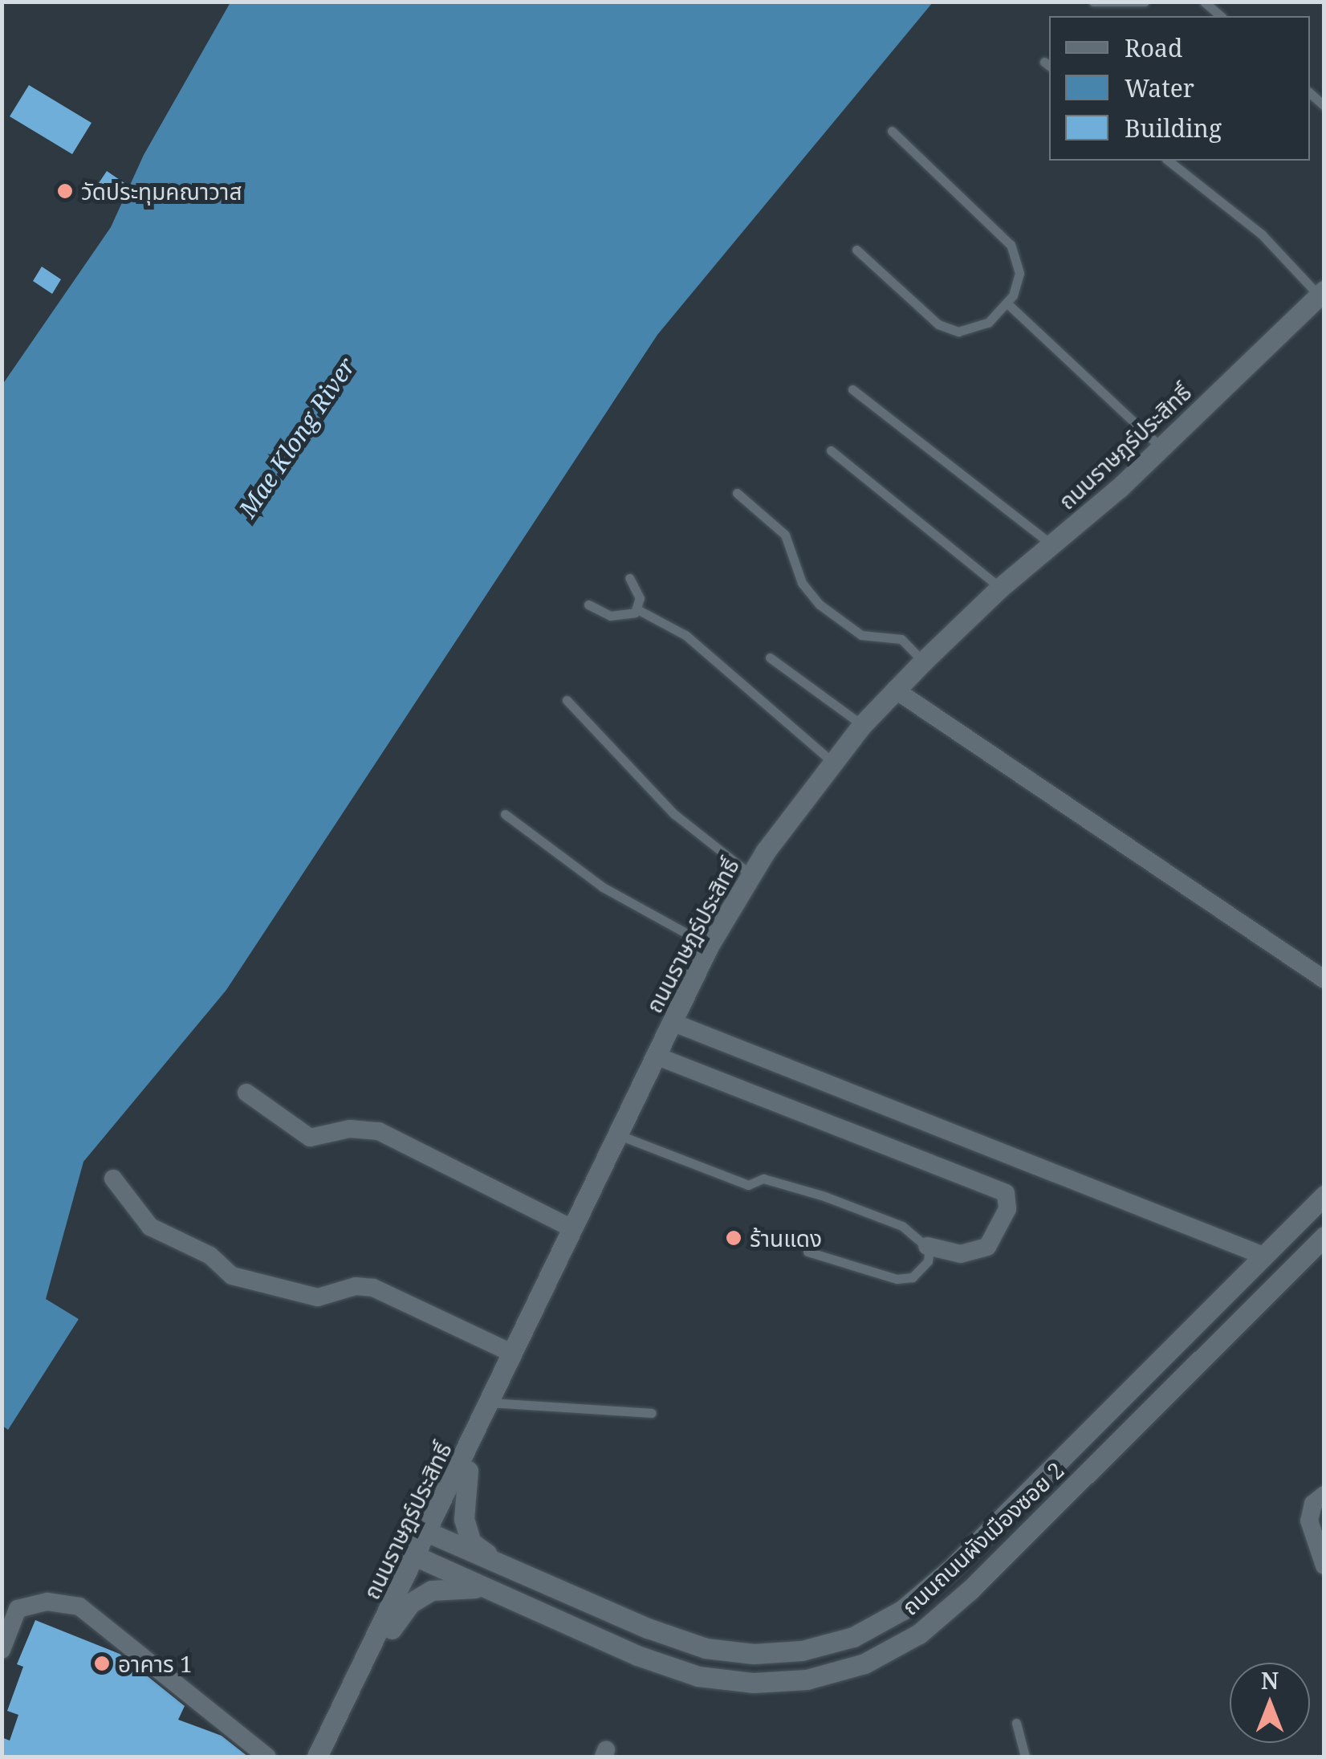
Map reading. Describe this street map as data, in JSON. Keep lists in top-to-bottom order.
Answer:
{
  "streets": {
    "street": ["ถนนราษฎร์ประสิทธิ์", "ถนนถนนผังเมืองซอย 2"]
  },
  "crossings": [
    ["ถนนราษฎร์ประสิทธิ์", "ถนนถนนผังเมืองซอย 2"]
  ],
  "water": ["Mae Klong River"],
  "places": ["วัดประทุมคณาวาส", "ร้านแดง", "อาคาร 1"],
  "legend": ["Road", "Water", "Building"],
  "north": "top"
}
